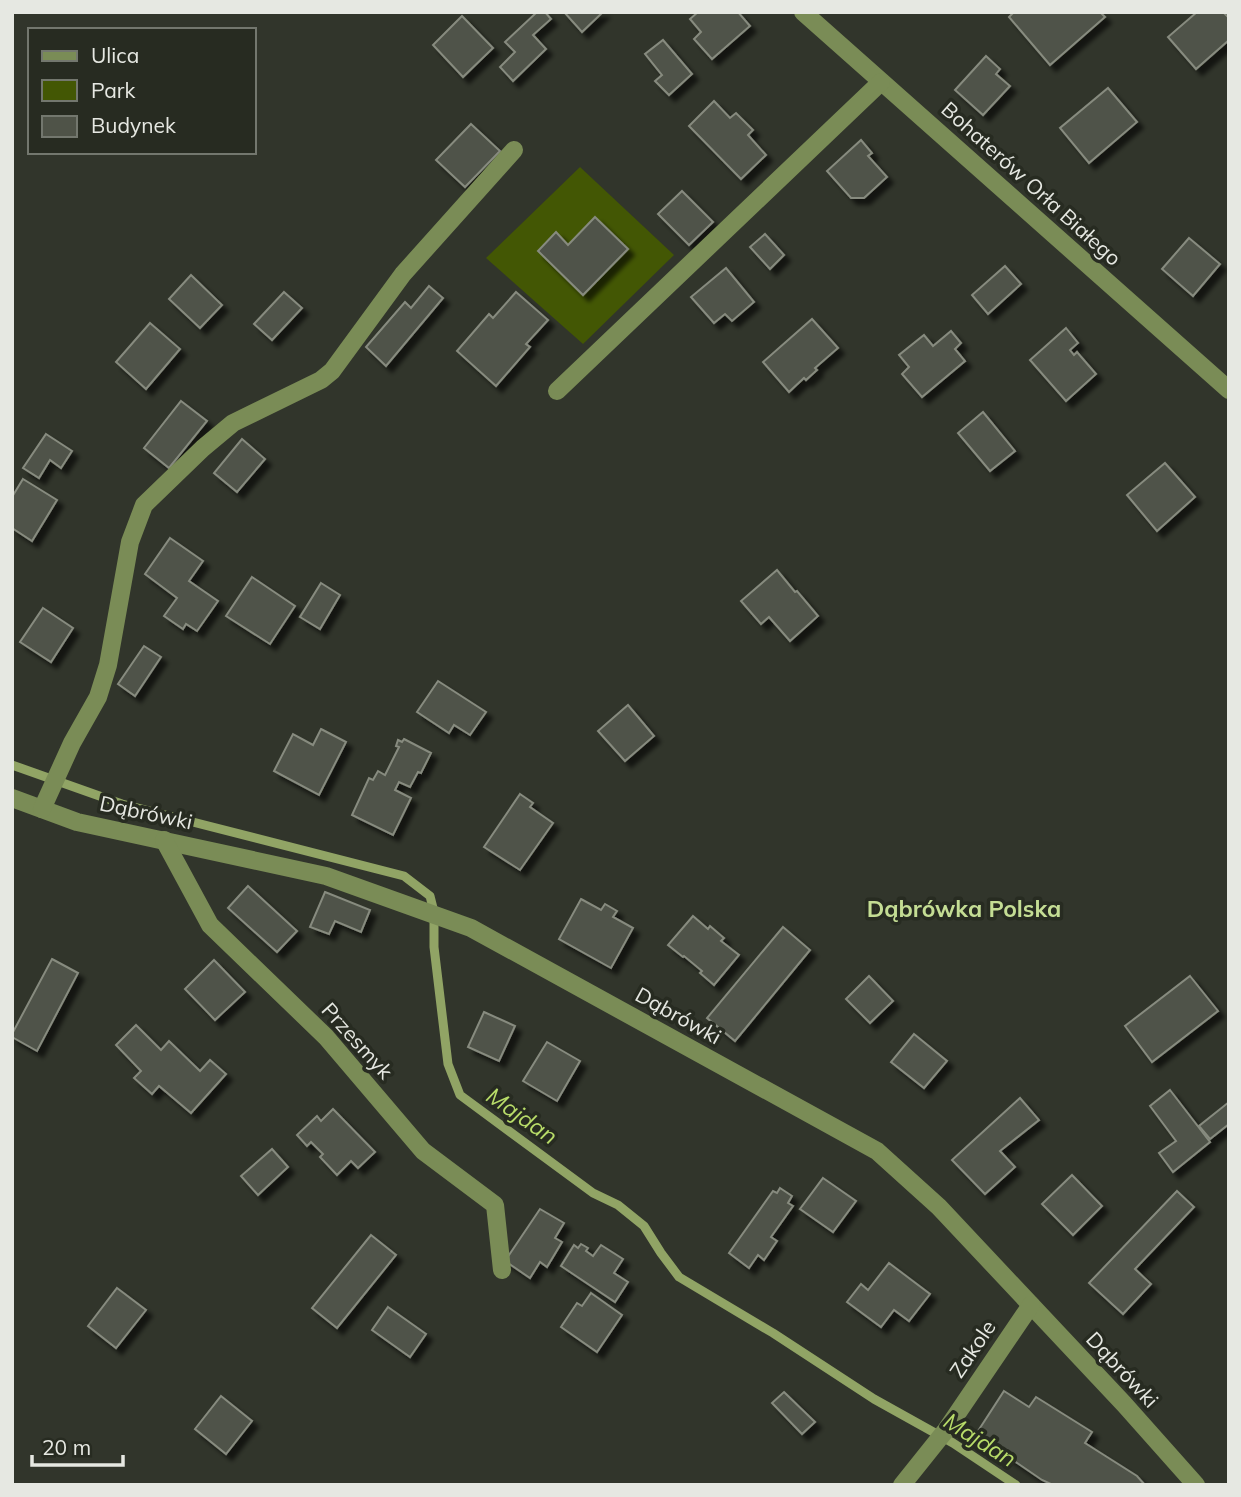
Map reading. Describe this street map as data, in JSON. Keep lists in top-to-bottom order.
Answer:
{
  "streets": {
    "street": [
      "Bohaterów Orła Białego",
      "Dąbrówki",
      "Przesmyk",
      "Zakole"
    ]
  },
  "crossings": [
    ["Dąbrówki", "Przesmyk"],
    ["Dąbrówki", "Zakole"]
  ],
  "districts": ["Dąbrówka Polska"],
  "water": ["Majdan"],
  "legend": ["Ulica", "Park", "Budynek"],
  "scale_bar": "20 m"
}
